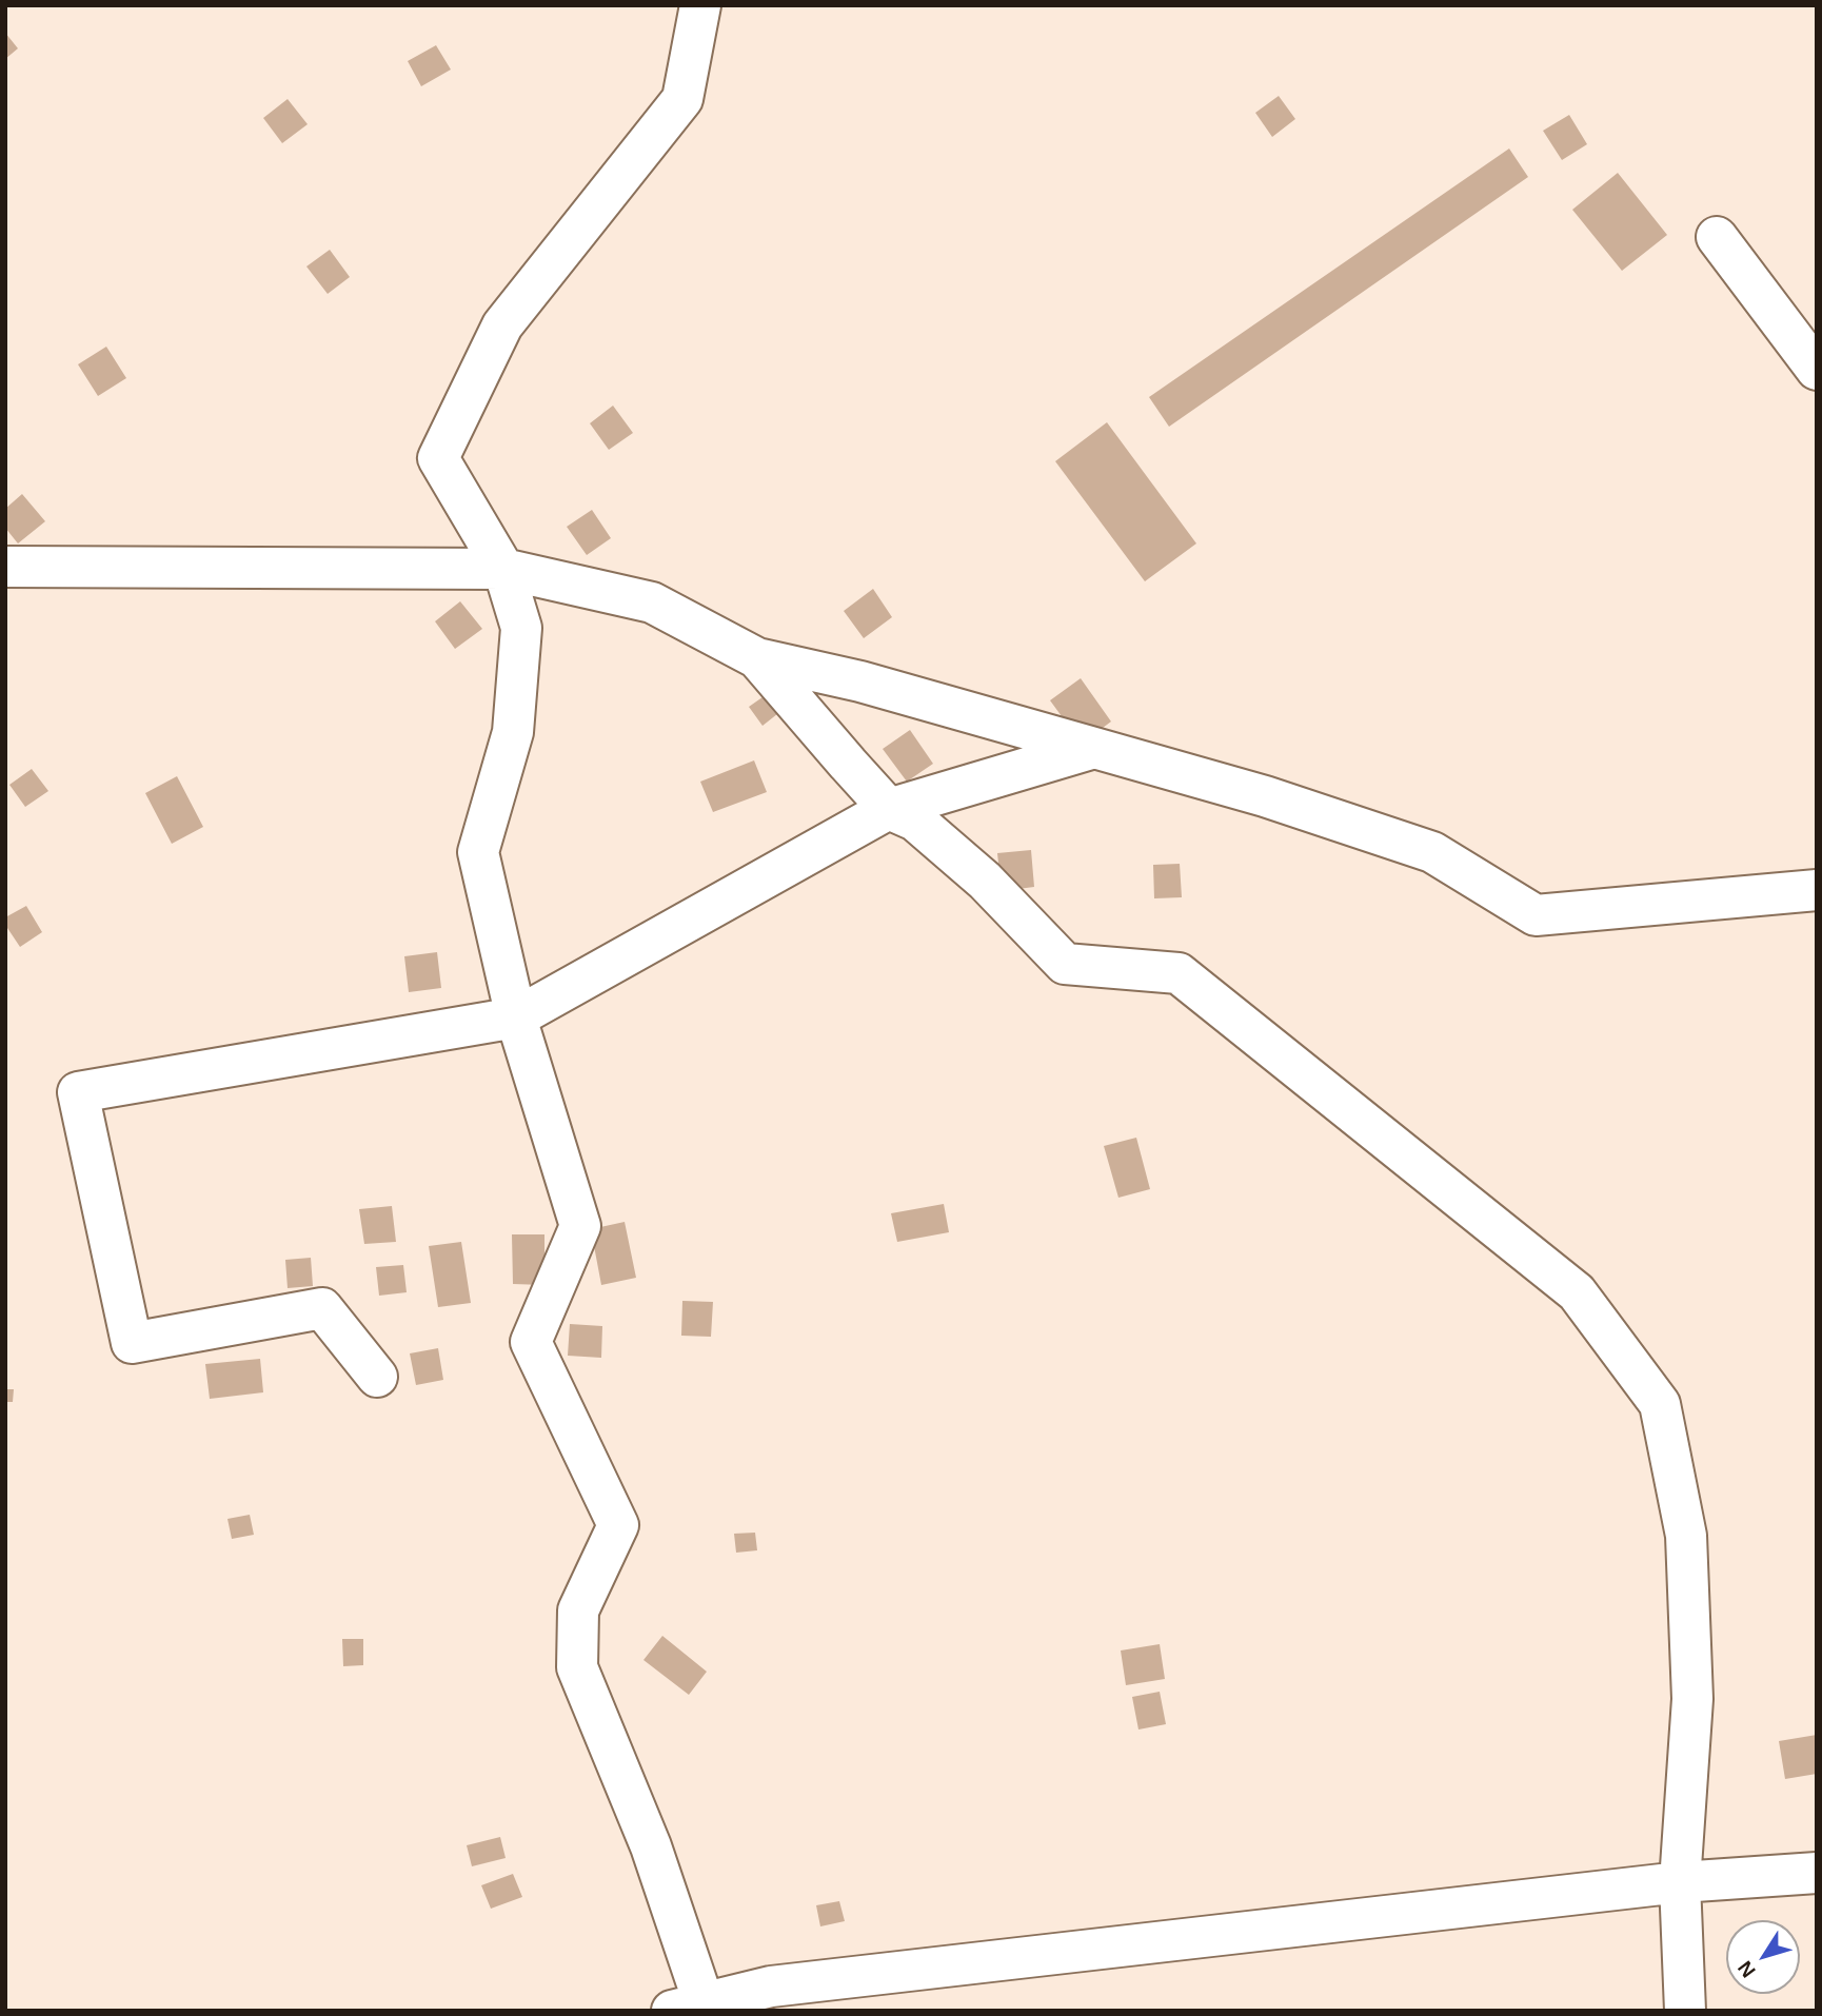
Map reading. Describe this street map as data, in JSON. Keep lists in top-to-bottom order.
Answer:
{
  "north": "bottom left"
}
